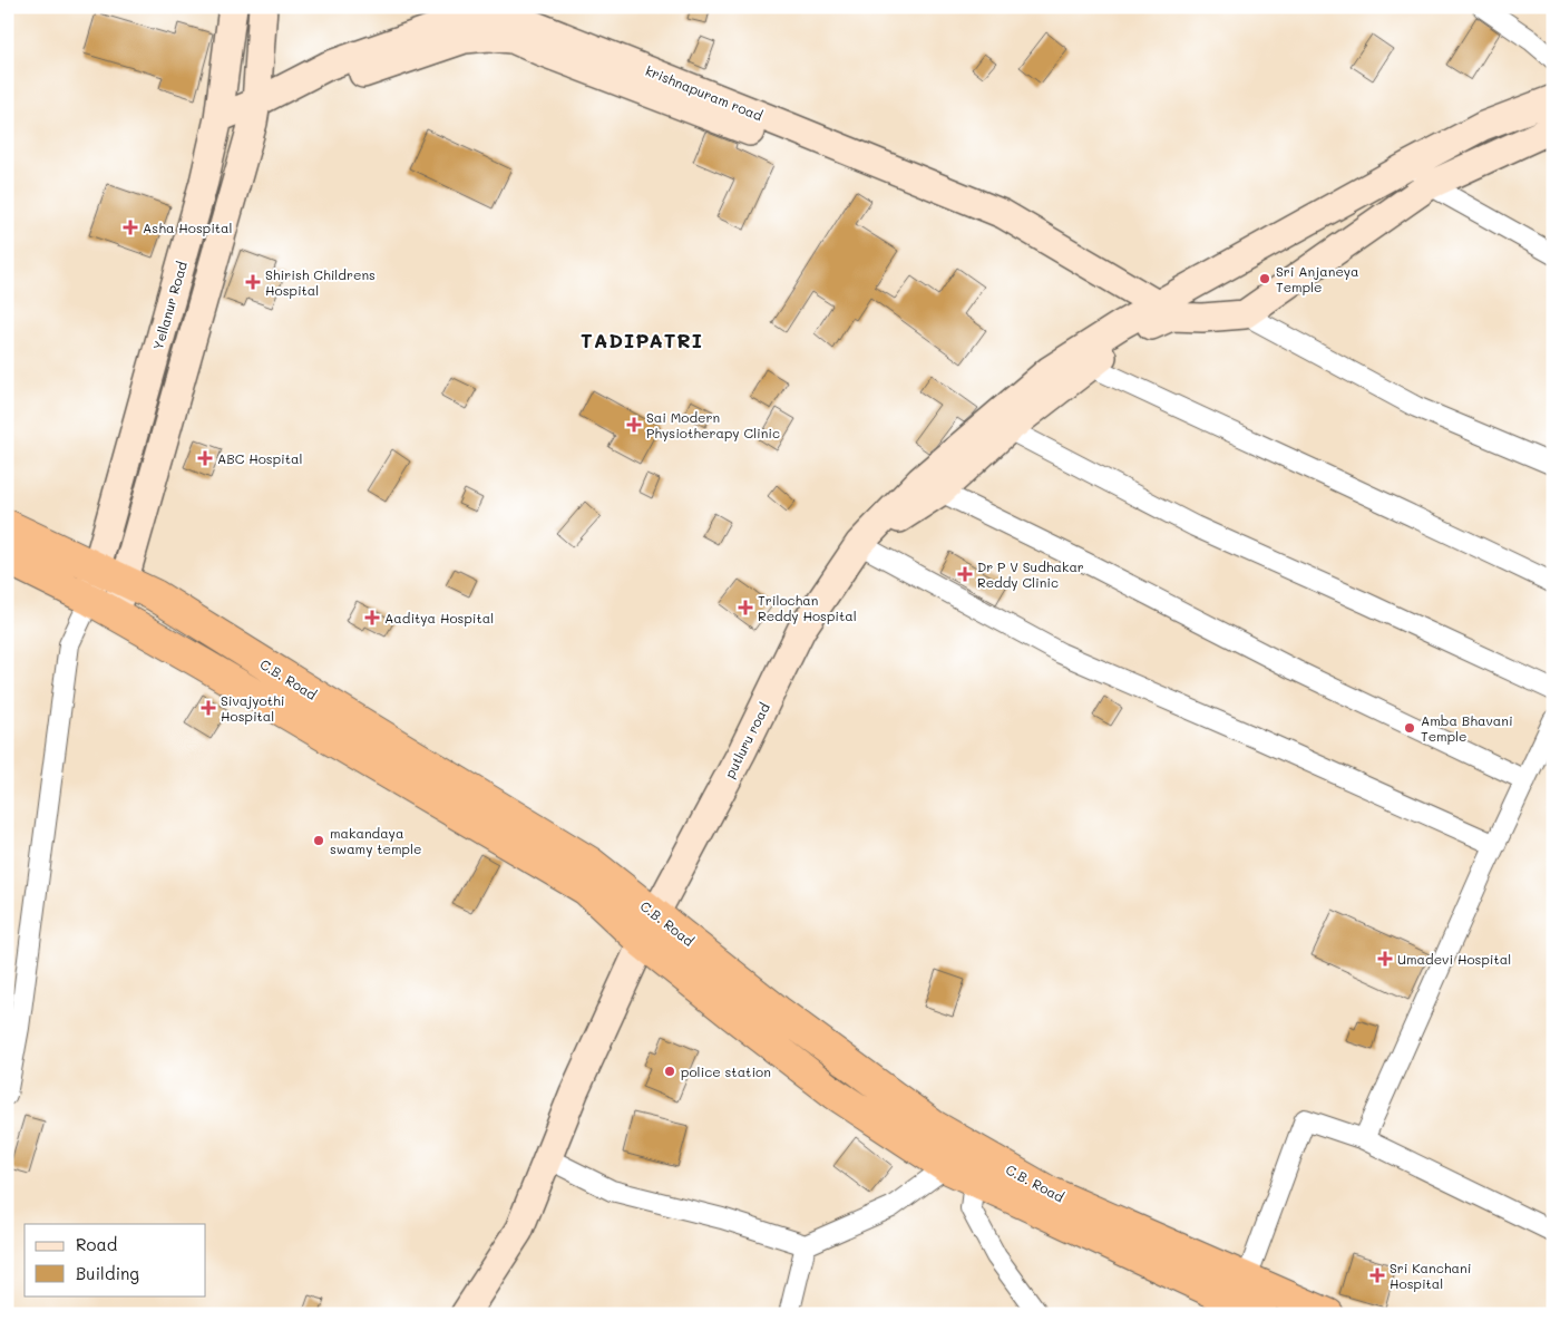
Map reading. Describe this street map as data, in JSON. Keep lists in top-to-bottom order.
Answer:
{
  "streets": {
    "highway": ["C.B. Road"],
    "main road": ["krishnapuram road", "Yellanur Road", "putluru road"]
  },
  "crossings": [
    ["krishnapuram road", "Yellanur Road"],
    ["Yellanur Road", "C.B. Road"],
    ["C.B. Road", "putluru road"]
  ],
  "districts": ["TADIPATRI"],
  "places": {
    "health": [
      "Asha Hospital",
      "Shirish Childrens Hospital",
      "Sai Modern Physiotherapy Clinic",
      "ABC Hospital",
      "Dr P V Sudhakar Reddy Clinic",
      "Trilochan Reddy Hospital",
      "Aaditya Hospital",
      "Sivajyothi Hospital",
      "Umadevi Hospital",
      "Sri Kanchani Hospital"
    ],
    "other": [
      "Sri Anjaneya Temple",
      "Amba Bhavani Temple",
      "makandaya swamy temple",
      "police station"
    ]
  },
  "legend": ["Road", "Building"]
}
